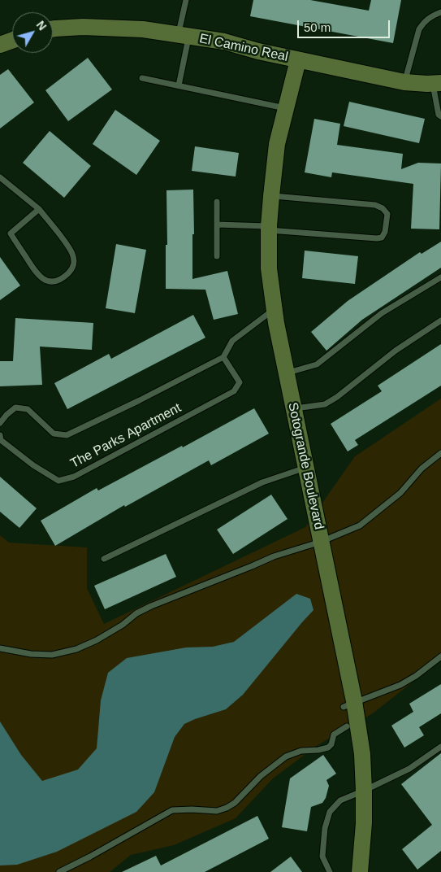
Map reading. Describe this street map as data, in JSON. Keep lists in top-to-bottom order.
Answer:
{
  "streets": {
    "street": ["El Camino Real", "Sotogrande Boulevard"],
    "lane": ["The Parks Apartment"]
  },
  "crossings": [
    ["El Camino Real", "Sotogrande Boulevard"]
  ],
  "scale_bar": "50 m",
  "north": "top right"
}
